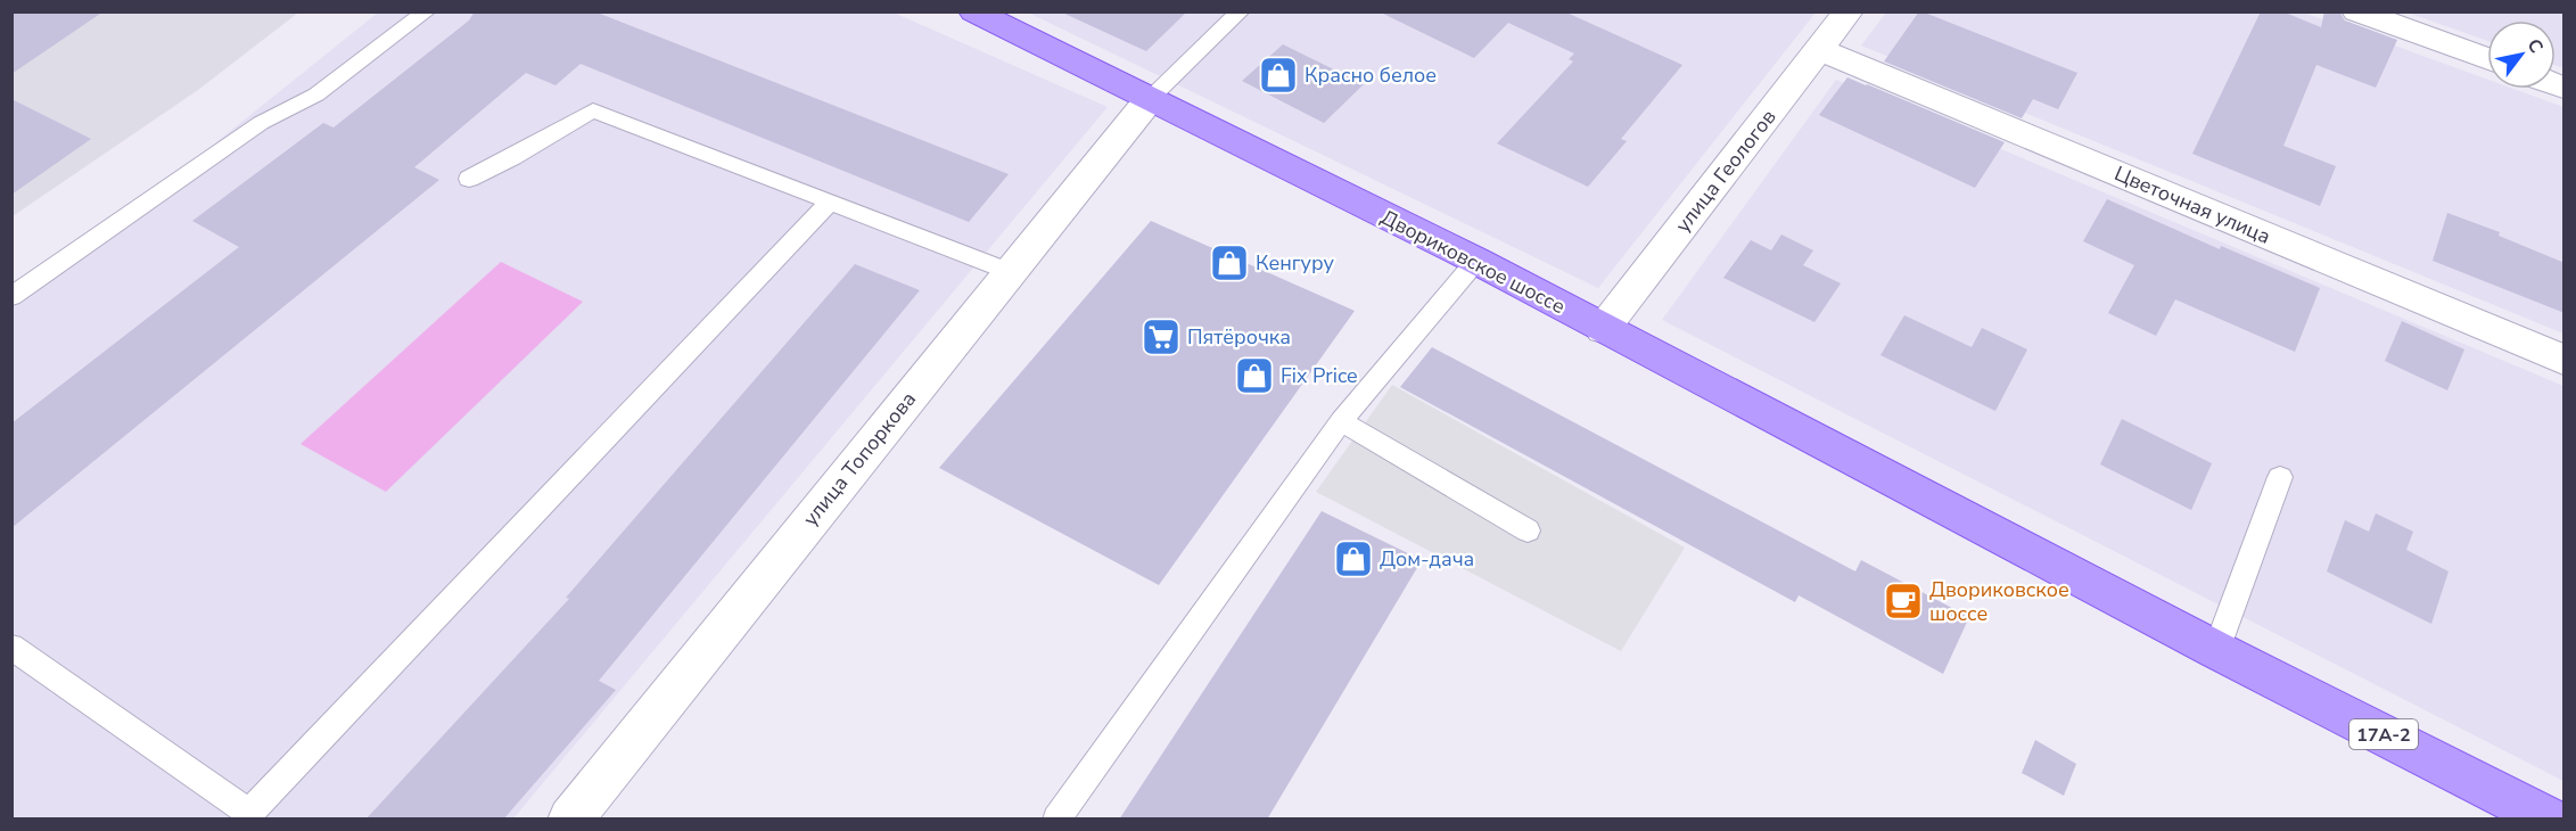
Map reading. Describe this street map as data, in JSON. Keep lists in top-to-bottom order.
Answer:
{
  "streets": {
    "main road": ["Двориковское шоссе", "17А-2"],
    "street": ["улица Геологов", "Цветочная улица", "улица Топоркова"]
  },
  "crossings": [
    ["улица Геологов", "Цветочная улица"],
    ["улица Геологов", "Двориковское шоссе"],
    ["Двориковское шоссе", "улица Топоркова"]
  ],
  "places": {
    "shop": [
      "Красно белое",
      "Кенгуру",
      "Fix Price",
      "Дом-дача"
    ],
    "supermarket": ["Пятёрочка"],
    "cafe": ["Двориковское шоссе"]
  },
  "north": "top right"
}
